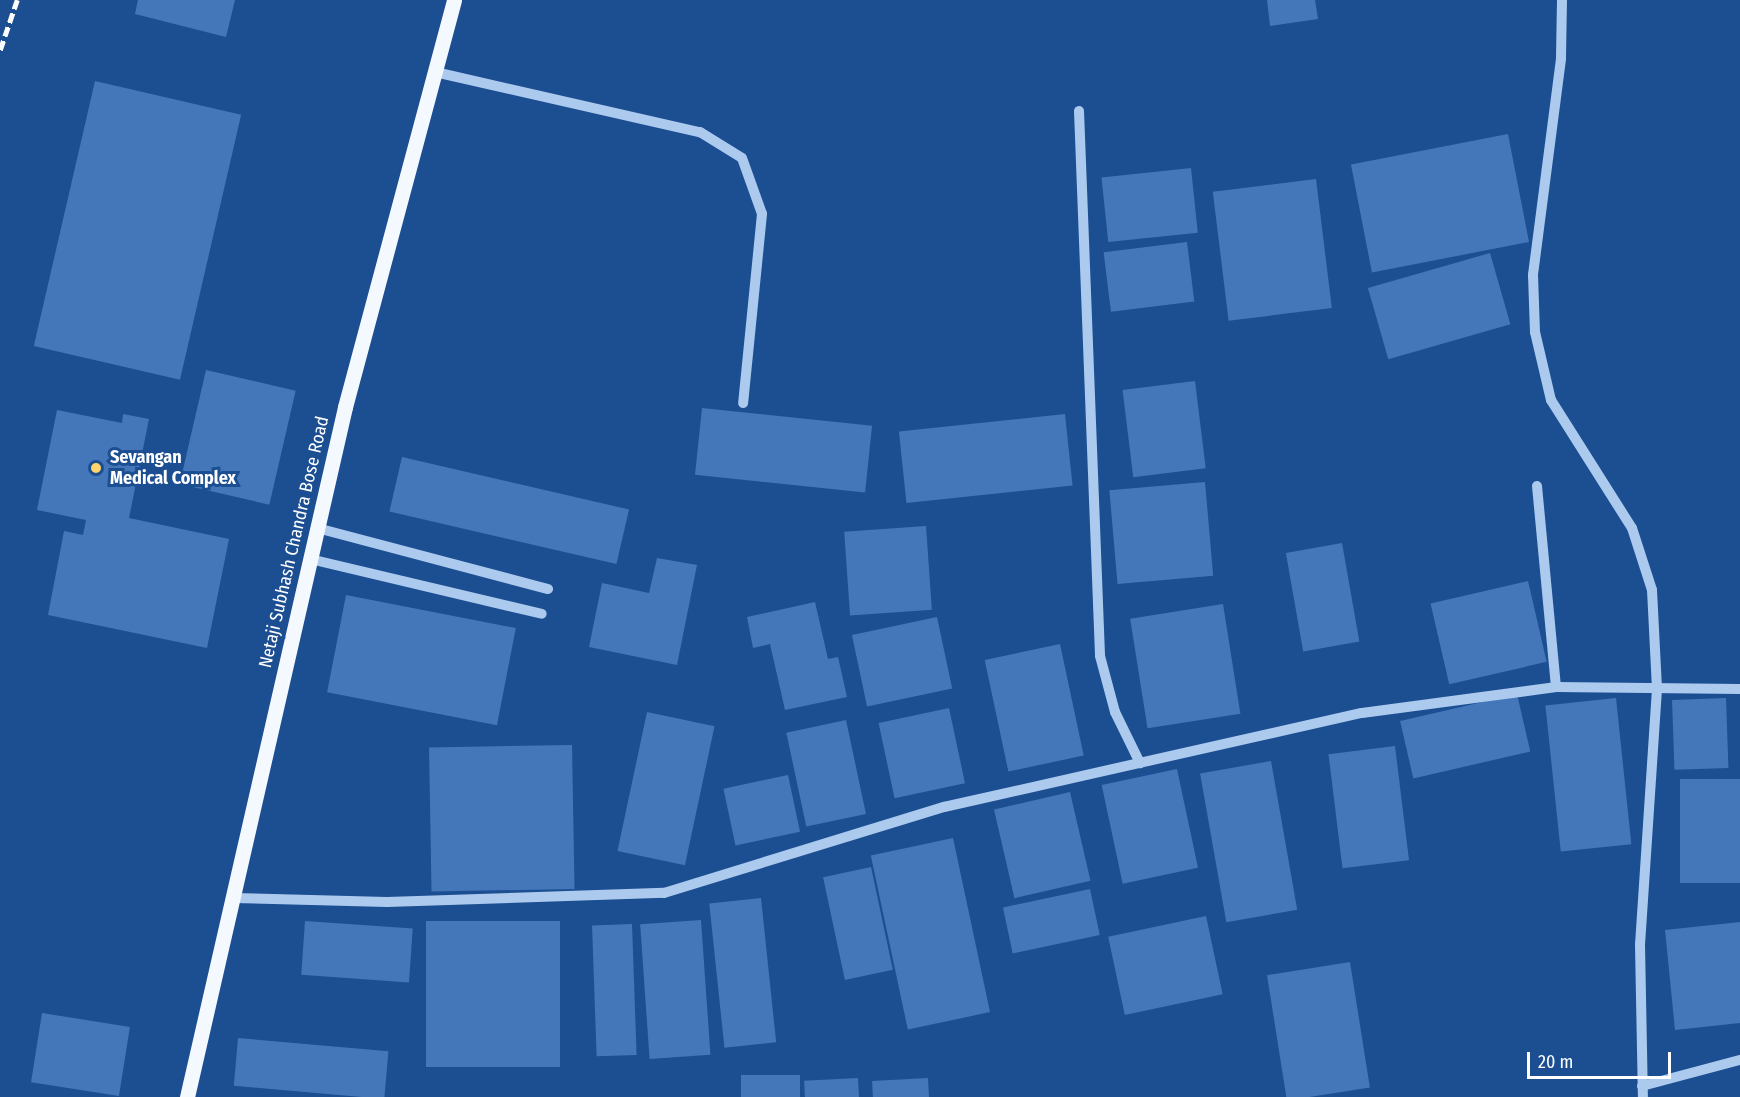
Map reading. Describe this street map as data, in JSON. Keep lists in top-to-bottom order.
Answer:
{
  "streets": {
    "main road": ["Netaji Subhash Chandra Bose Road"]
  },
  "places": ["Sevangan Medical Complex"],
  "scale_bar": "20 m"
}
